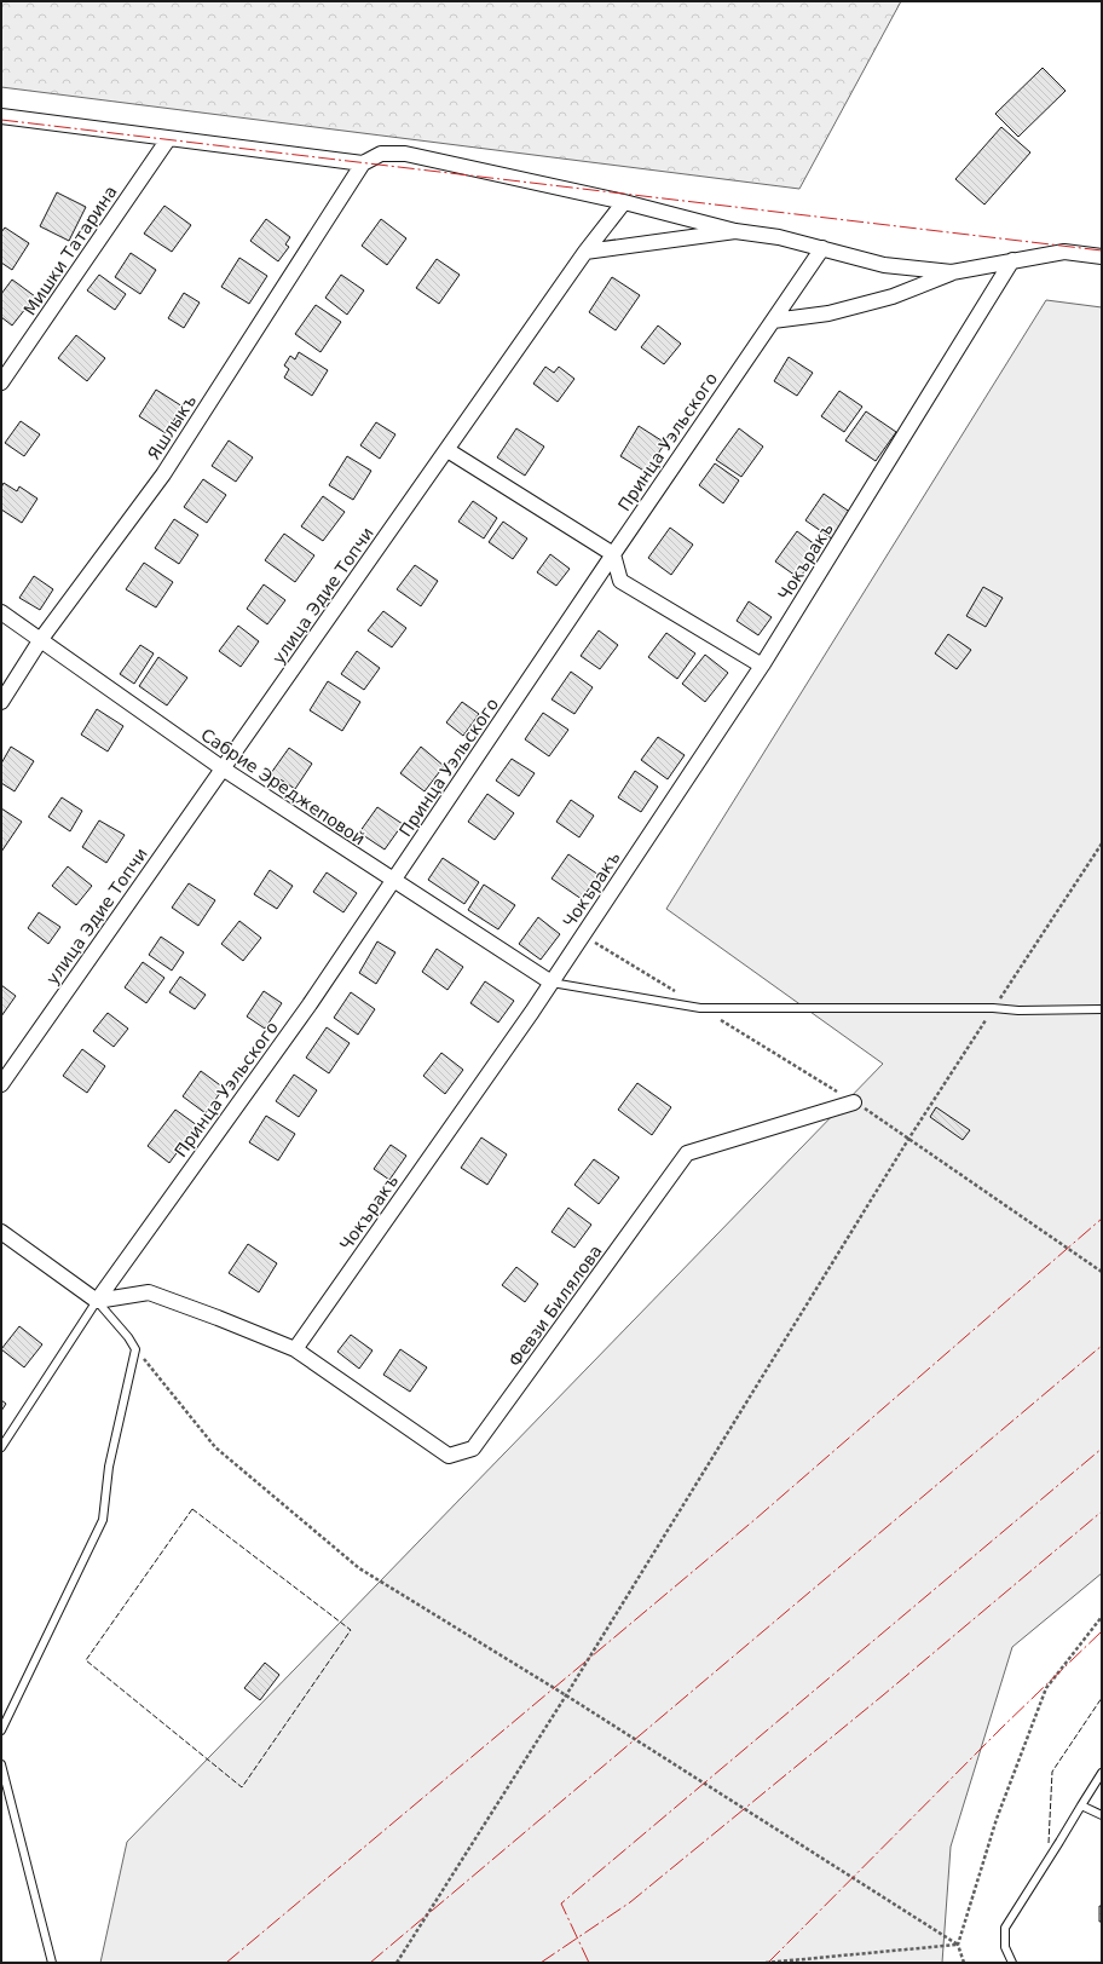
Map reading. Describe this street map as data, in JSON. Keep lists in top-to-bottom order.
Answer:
{
  "streets": {
    "street": [
      "Мишки Татарина",
      "Яшлыкъ",
      "Принца Уэльского",
      "Чокъракъ",
      "улица Эдие Топчи",
      "Сабрие Эреджеповой",
      "Февзи Билялова"
    ]
  },
  "crossings": [
    ["Яшлыкъ", "Сабрие Эреджеповой"],
    ["Принца Уэльского", "Сабрие Эреджеповой"],
    ["Чокъракъ", "Сабрие Эреджеповой"],
    ["Чокъракъ", "Февзи Билялова"],
    ["улица Эдие Топчи", "Сабрие Эреджеповой"]
  ]
}
